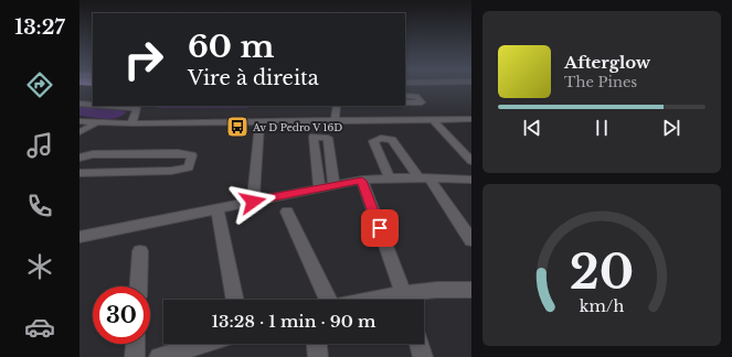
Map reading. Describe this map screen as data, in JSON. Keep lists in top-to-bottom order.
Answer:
{
  "places": {
    "bus stop": ["Av D Pedro V 16D"]
  },
  "page": {
    "tabs": "13:27",
    "turn": ["60 m", "Vire à direita"],
    "song": ["Afterglow", "The Pines"],
    "limit": "30",
    "trip": "13:28 · 1 min · 90 m",
    "gauge": ["20", "km/h"]
  }
}
